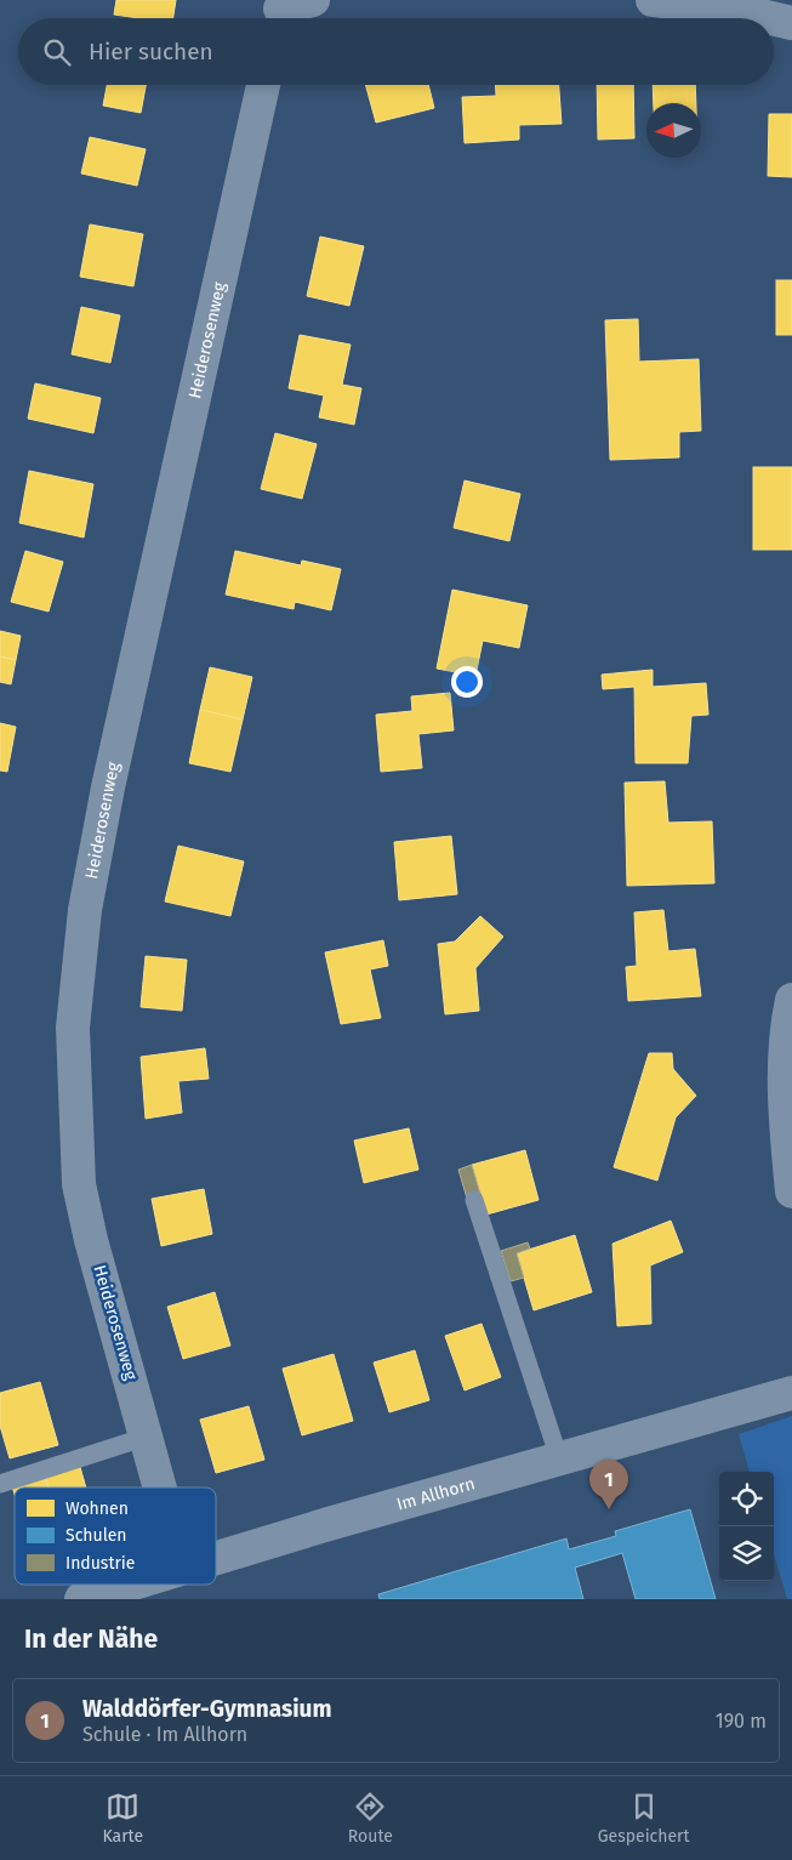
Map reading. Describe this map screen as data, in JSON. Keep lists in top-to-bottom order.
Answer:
{
  "streets": {
    "street": ["Heiderosenweg", "Im Allhorn"]
  },
  "legend": ["Wohnen", "Schulen", "Industrie"],
  "north": "left",
  "page": {
    "search": "Hier suchen",
    "pins": "1",
    "heading": "In der Nähe",
    "list": [
      {
        "mark": "1",
        "name": "Walddörfer-Gymnasium",
        "note": "Schule · Im Allhorn",
        "value": "190 m"
      }
    ],
    "nav": ["Karte", "Route", "Gespeichert"]
  }
}
